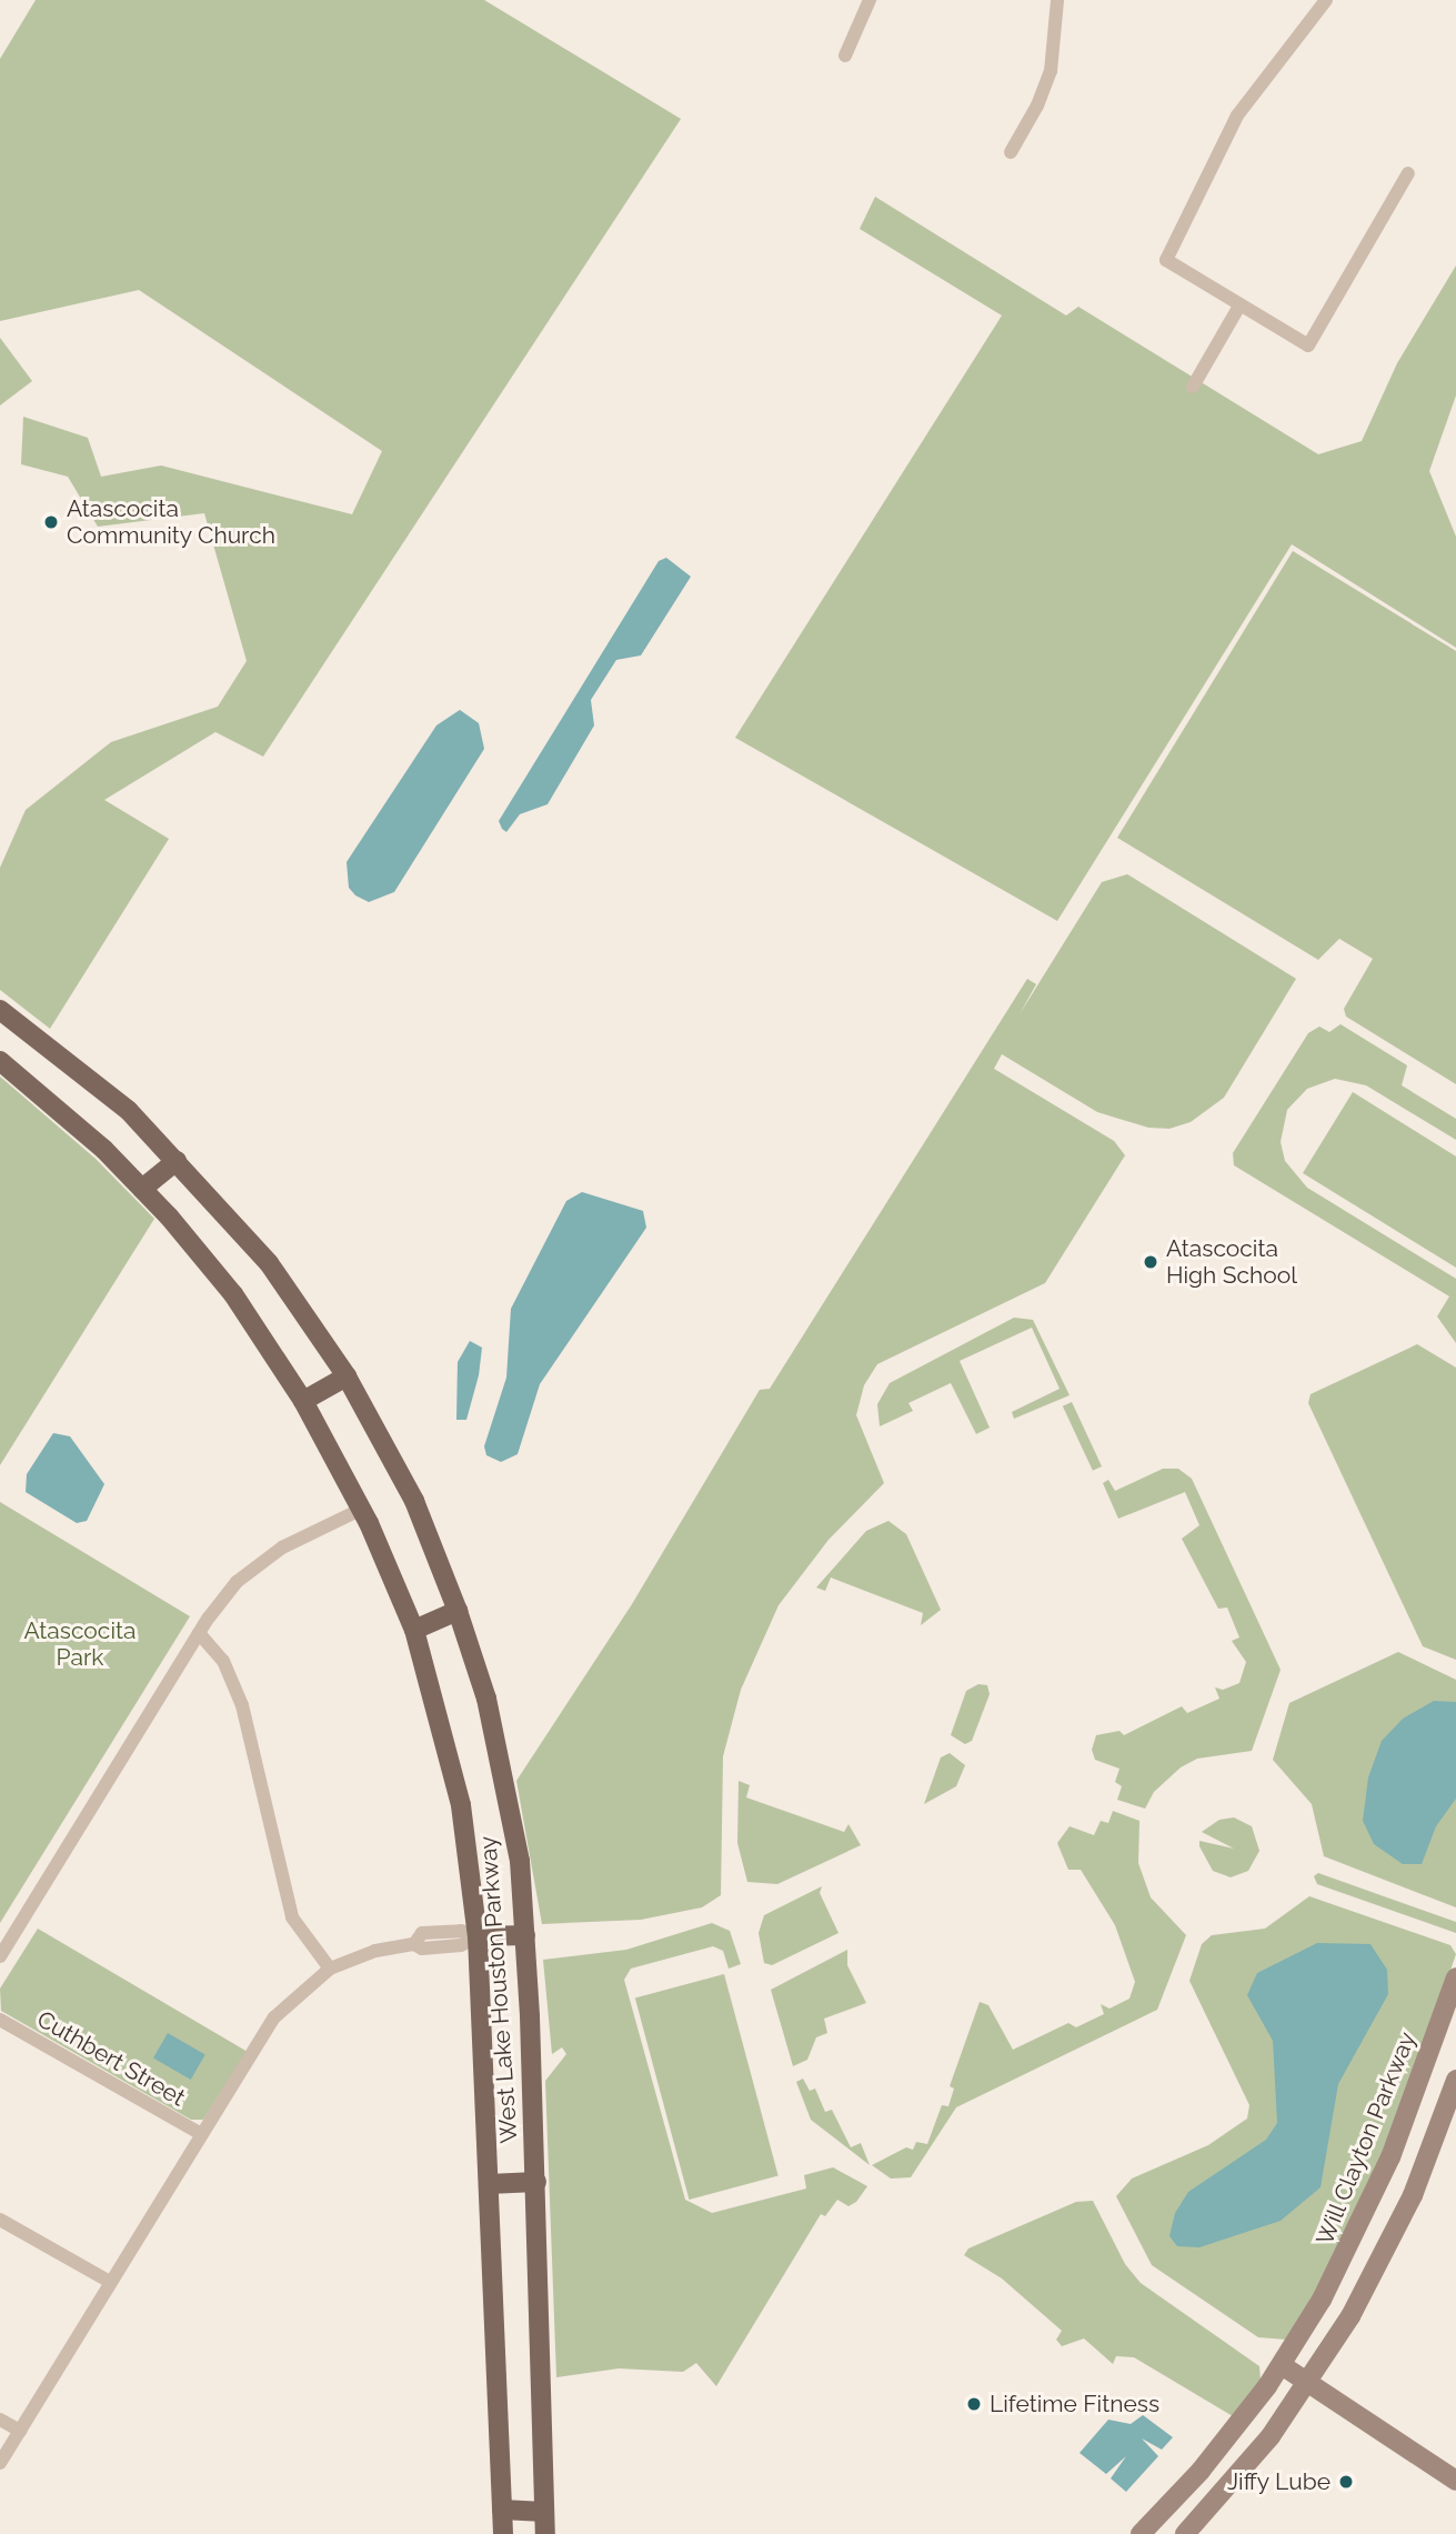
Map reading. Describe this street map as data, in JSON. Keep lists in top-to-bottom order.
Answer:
{
  "streets": {
    "main road": ["West Lake Houston Parkway", "Will Clayton Parkway"],
    "street": ["Cuthbert Street"]
  },
  "parks": ["Atascocita Park"],
  "places": [
    "Atascocita Community Church",
    "Atascocita High School",
    "Lifetime Fitness",
    "Jiffy Lube"
  ]
}
